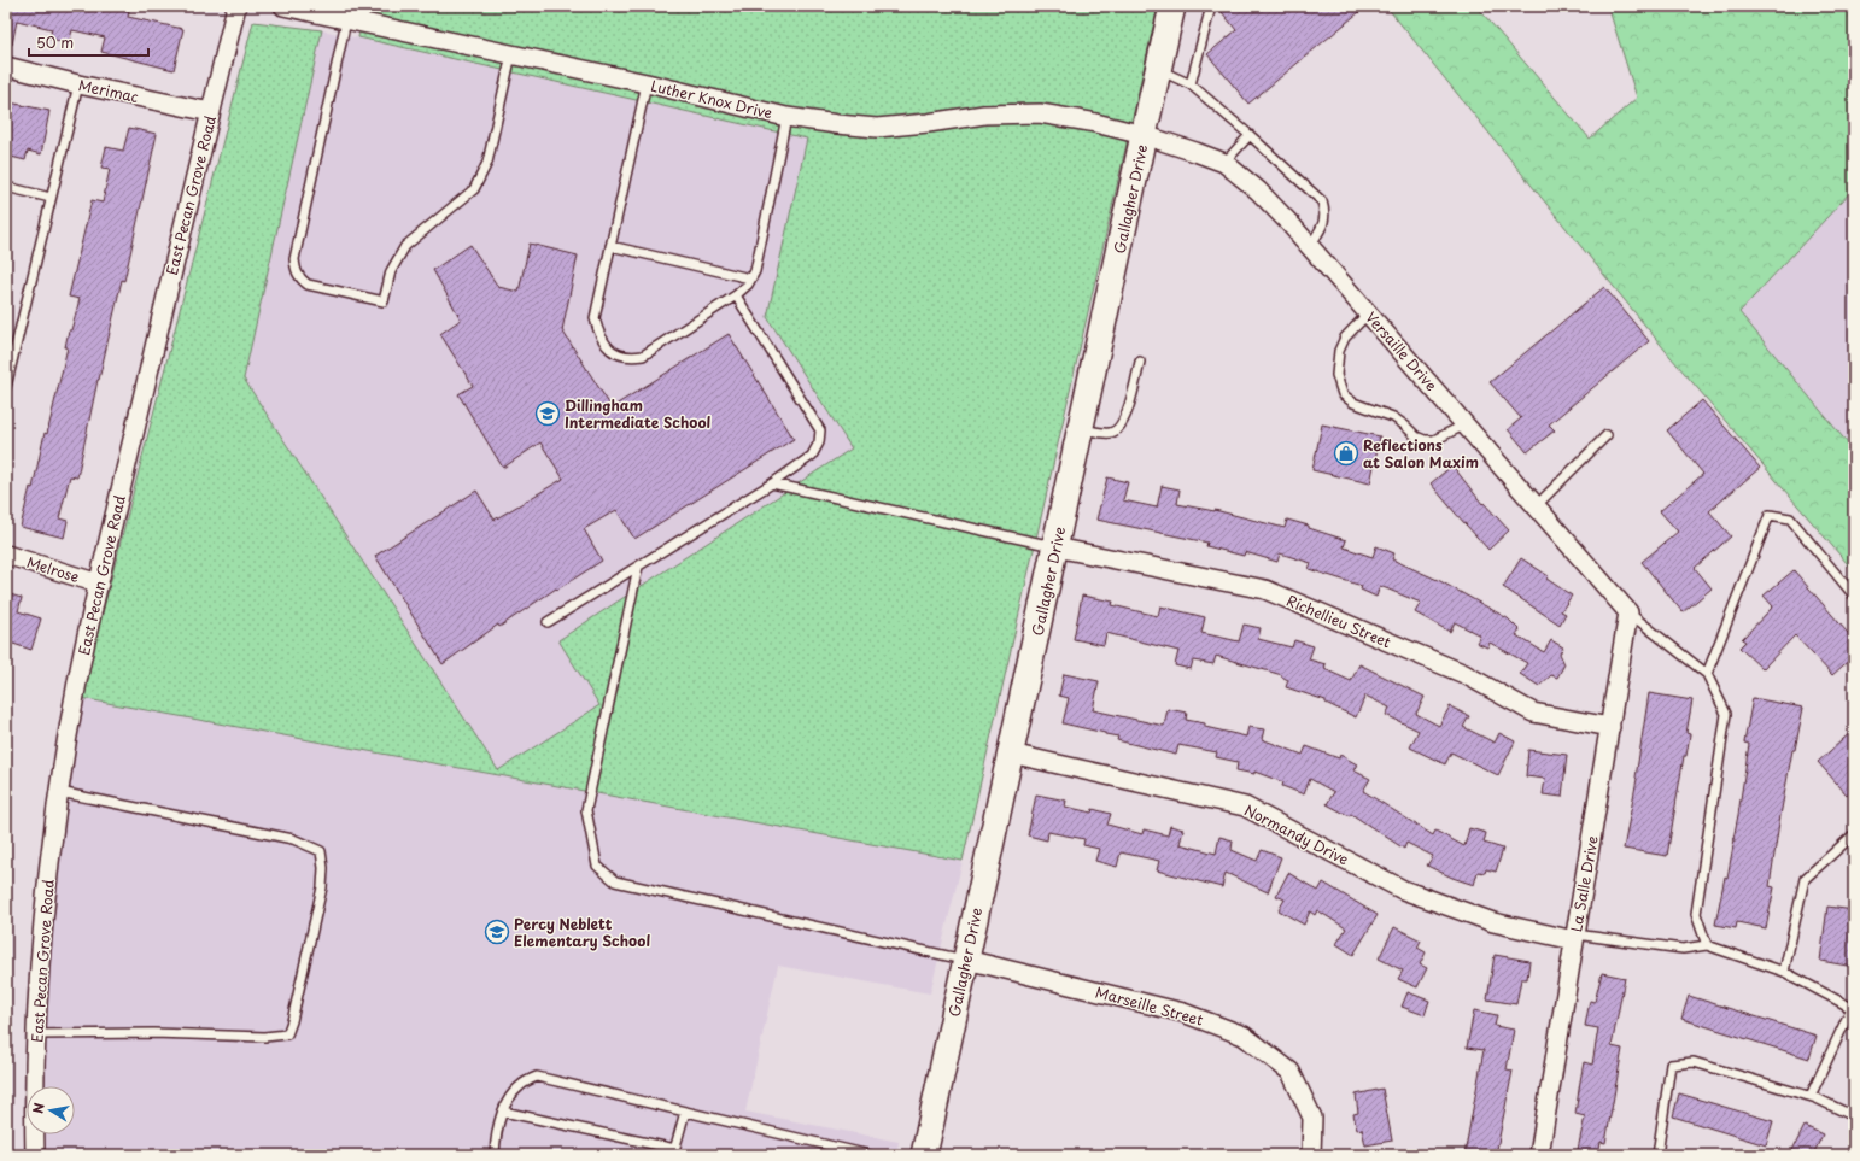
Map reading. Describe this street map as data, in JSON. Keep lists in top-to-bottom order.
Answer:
{
  "streets": {
    "street": [
      "Merimac",
      "Luther Knox Drive",
      "East Pecan Grove Road",
      "Gallagher Drive",
      "Versaille Drive",
      "Melrose",
      "Richellieu Street",
      "Normandy Drive",
      "La Salle Drive",
      "Marseille Street"
    ]
  },
  "crossings": [
    ["Merimac", "East Pecan Grove Road"],
    ["Luther Knox Drive", "Gallagher Drive"],
    ["Luther Knox Drive", "Versaille Drive"],
    ["East Pecan Grove Road", "Melrose"],
    ["Gallagher Drive", "Versaille Drive"],
    ["Gallagher Drive", "Richellieu Street"],
    ["Gallagher Drive", "Normandy Drive"],
    ["Gallagher Drive", "Marseille Street"],
    ["Versaille Drive", "La Salle Drive"],
    ["Richellieu Street", "La Salle Drive"],
    ["Normandy Drive", "La Salle Drive"]
  ],
  "places": {
    "school or university": ["Dillingham Intermediate School", "Percy Neblett Elementary School"],
    "shop": ["Reflections at Salon Maxim"]
  },
  "scale_bar": "50 m",
  "north": "left"
}
